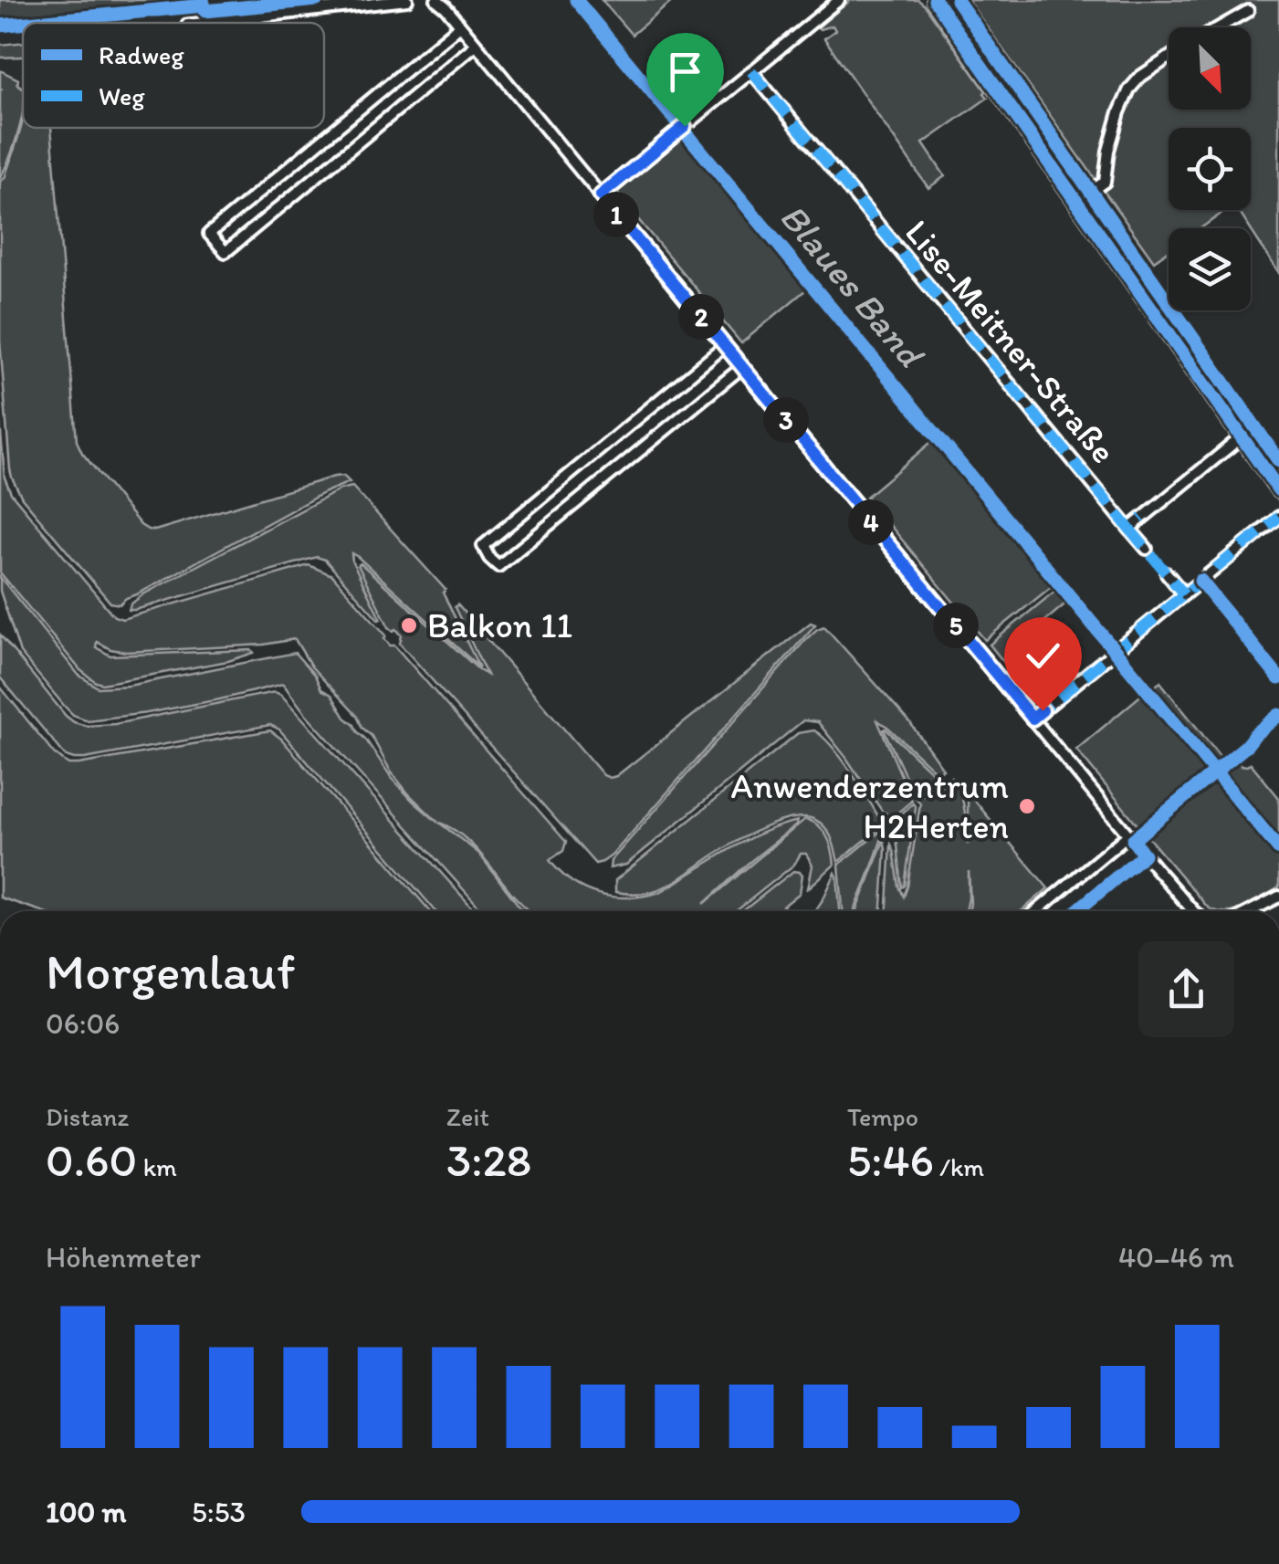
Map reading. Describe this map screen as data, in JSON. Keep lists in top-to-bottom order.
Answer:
{
  "streets": {
    "street": ["Lise-Meitner-Straße"]
  },
  "water": ["Blaues Band"],
  "places": ["Balkon 11", "Anwenderzentrum H2Herten"],
  "legend": ["Radweg", "Weg"],
  "north": "bottom right",
  "page": {
    "pins": [
      "1",
      "2",
      "3",
      "4",
      "5"
    ],
    "heading": ["Morgenlauf", "06:06"],
    "stats": [
      ["Distanz", "0.60 km"],
      ["Zeit", "3:28"],
      ["Tempo", "5:46 /km"]
    ],
    "chart": ["Höhenmeter", "40–46 m"],
    "list": [
      {
        "name": "100 m",
        "note": "5:53"
      }
    ]
  }
}
